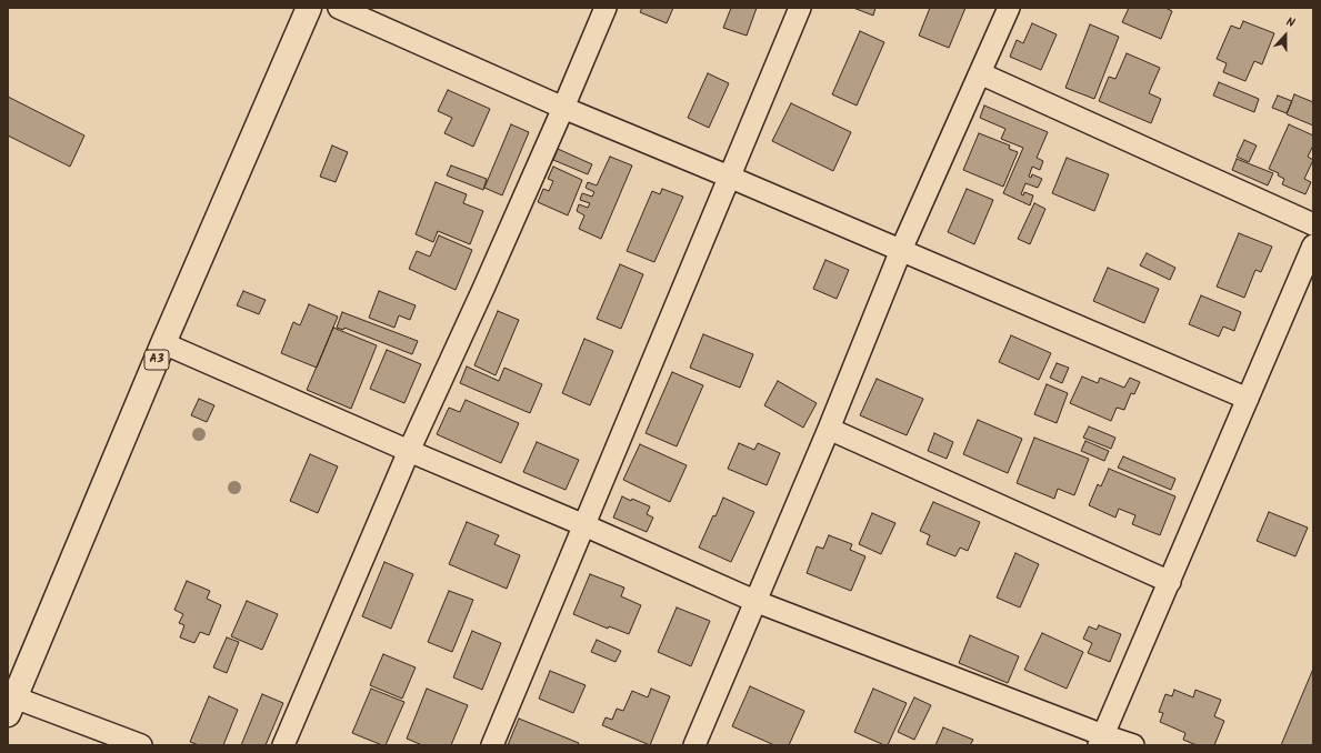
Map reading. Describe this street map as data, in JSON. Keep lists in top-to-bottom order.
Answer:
{
  "streets": {
    "main road": ["A3"]
  },
  "north": "top"
}
